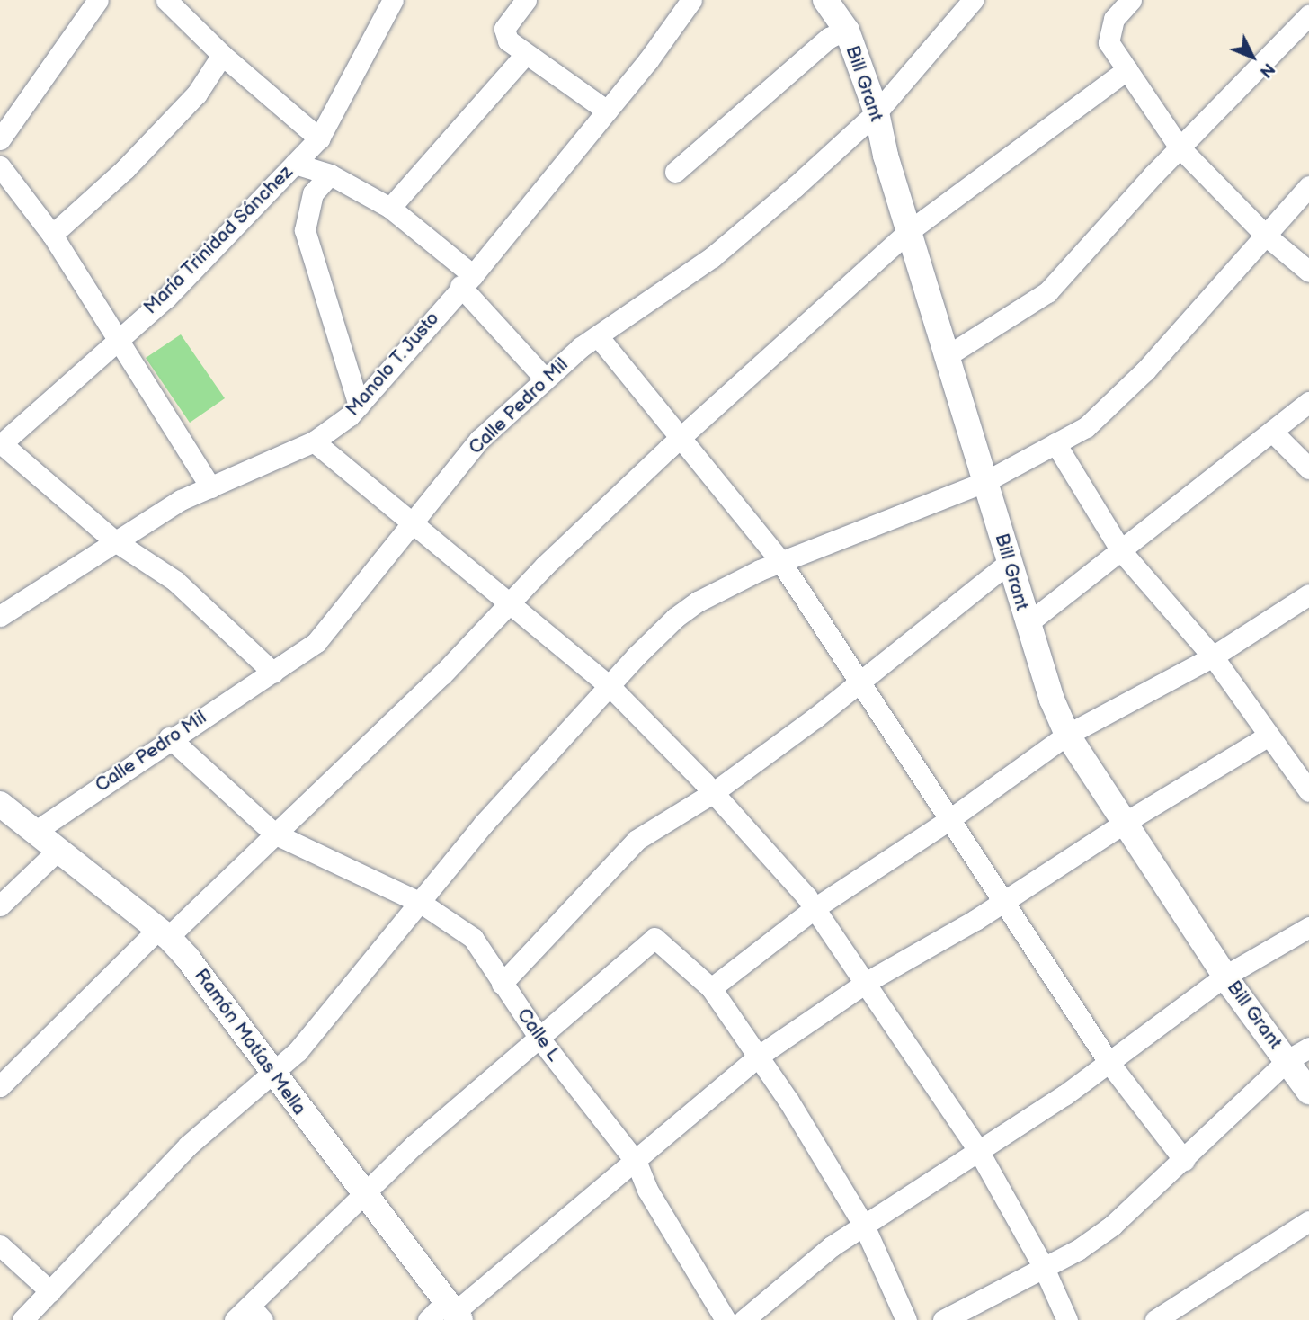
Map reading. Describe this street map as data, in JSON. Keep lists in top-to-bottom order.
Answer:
{
  "streets": {
    "street": [
      "Bill Grant",
      "María Trinidad Sánchez",
      "Manolo T. Justo",
      "Calle Pedro Mil",
      "Calle L",
      "Ramón Matías Mella"
    ]
  },
  "crossings": [
    ["Bill Grant", "Calle Pedro Mil"],
    ["Calle Pedro Mil", "Calle L"],
    ["Calle Pedro Mil", "Ramón Matías Mella"]
  ],
  "north": "bottom right"
}
